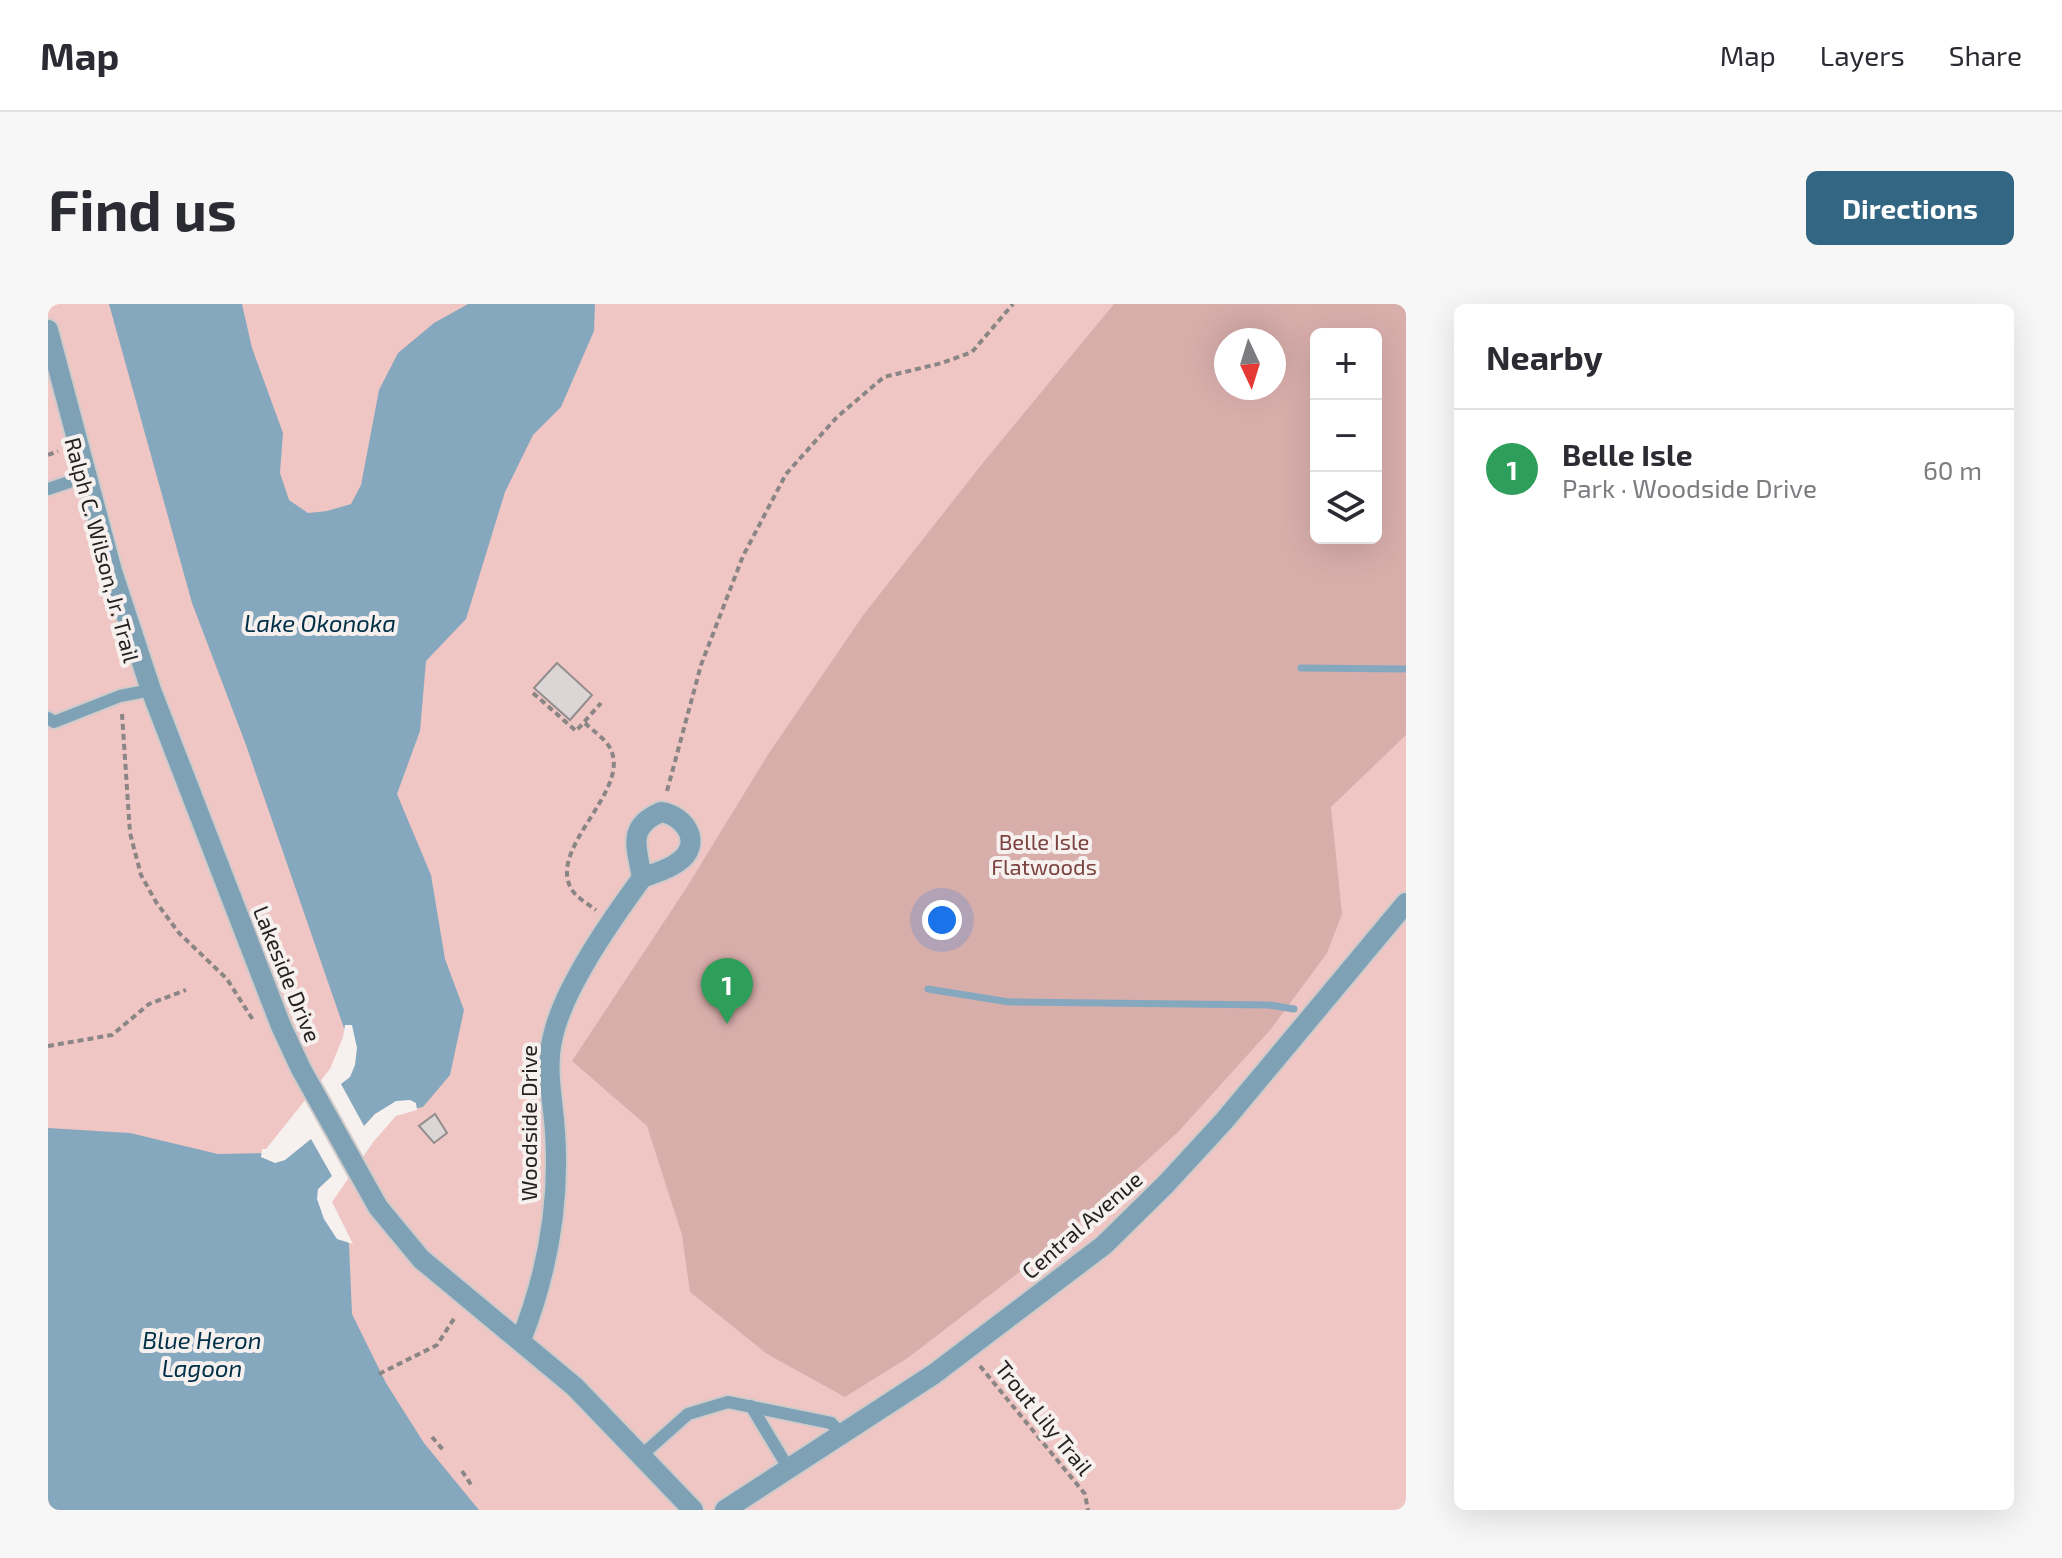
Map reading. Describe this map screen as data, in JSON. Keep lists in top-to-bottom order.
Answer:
{
  "streets": {
    "street": ["Lakeside Drive", "Woodside Drive", "Central Avenue"],
    "path": ["Ralph C. Wilson, Jr. Trail", "Trout Lily Trail"]
  },
  "crossings": [
    ["Lakeside Drive", "Woodside Drive"],
    ["Central Avenue", "Trout Lily Trail"]
  ],
  "water": ["Lake Okonoka", "Blue Heron Lagoon"],
  "parks": ["Belle Isle Flatwoods"],
  "north": "bottom",
  "page": {
    "header": "Map",
    "nav": ["Map", "Layers", "Share"],
    "buttons": "Directions",
    "title": "Find us",
    "heading": "Nearby",
    "map_buttons": ["+", "−"],
    "list": [
      {
        "mark": "1",
        "name": "Belle Isle",
        "note": "Park · Woodside Drive",
        "value": "60 m"
      }
    ],
    "pins": "1"
  }
}
